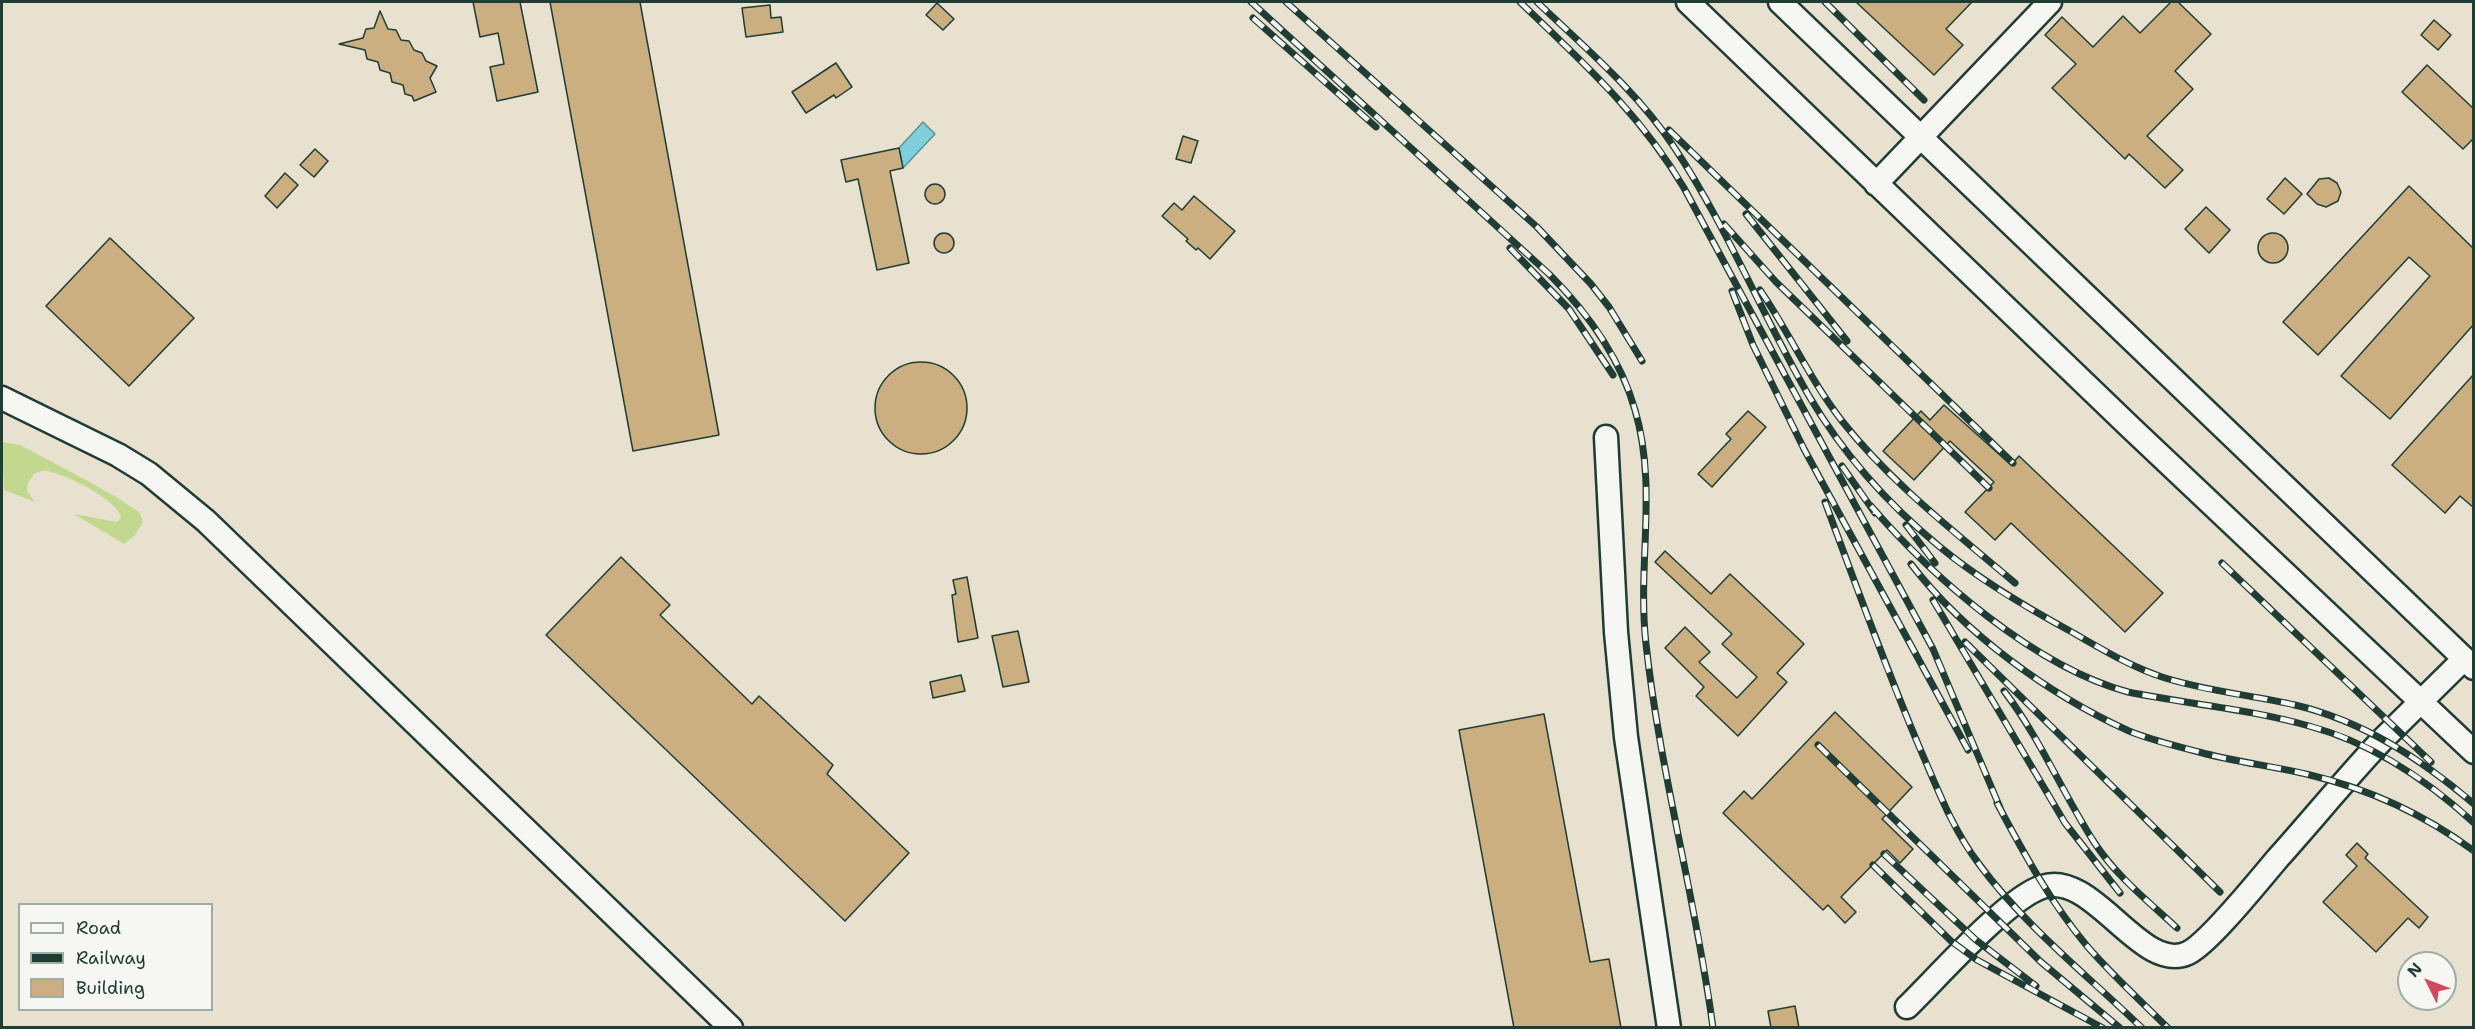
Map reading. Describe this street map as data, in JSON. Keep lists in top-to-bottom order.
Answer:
{
  "legend": ["Road", "Railway", "Building"],
  "north": "top left"
}
